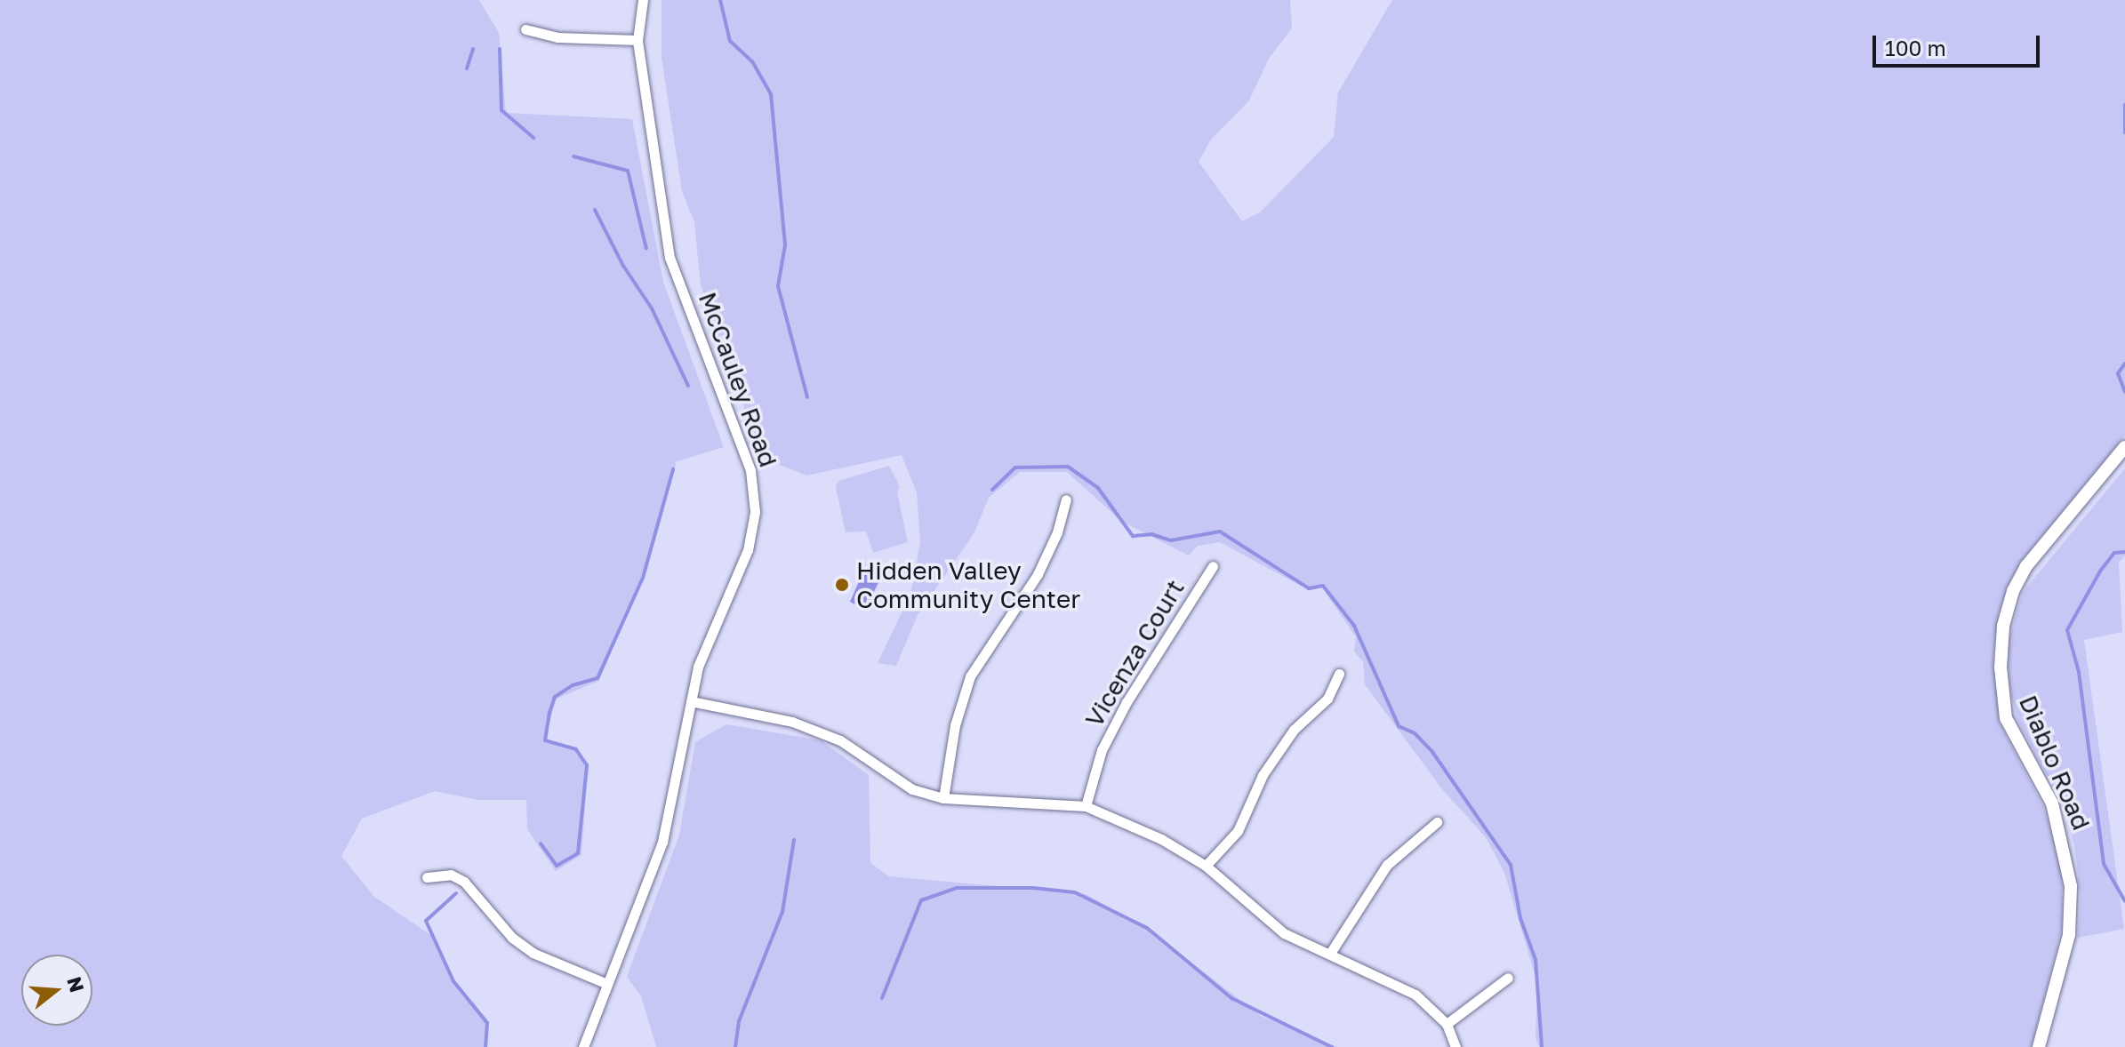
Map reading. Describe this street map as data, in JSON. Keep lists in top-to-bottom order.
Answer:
{
  "streets": {
    "street": ["McCauley Road", "Vicenza Court", "Diablo Road"]
  },
  "places": ["Hidden Valley Community Center"],
  "scale_bar": "100 m",
  "north": "right"
}
